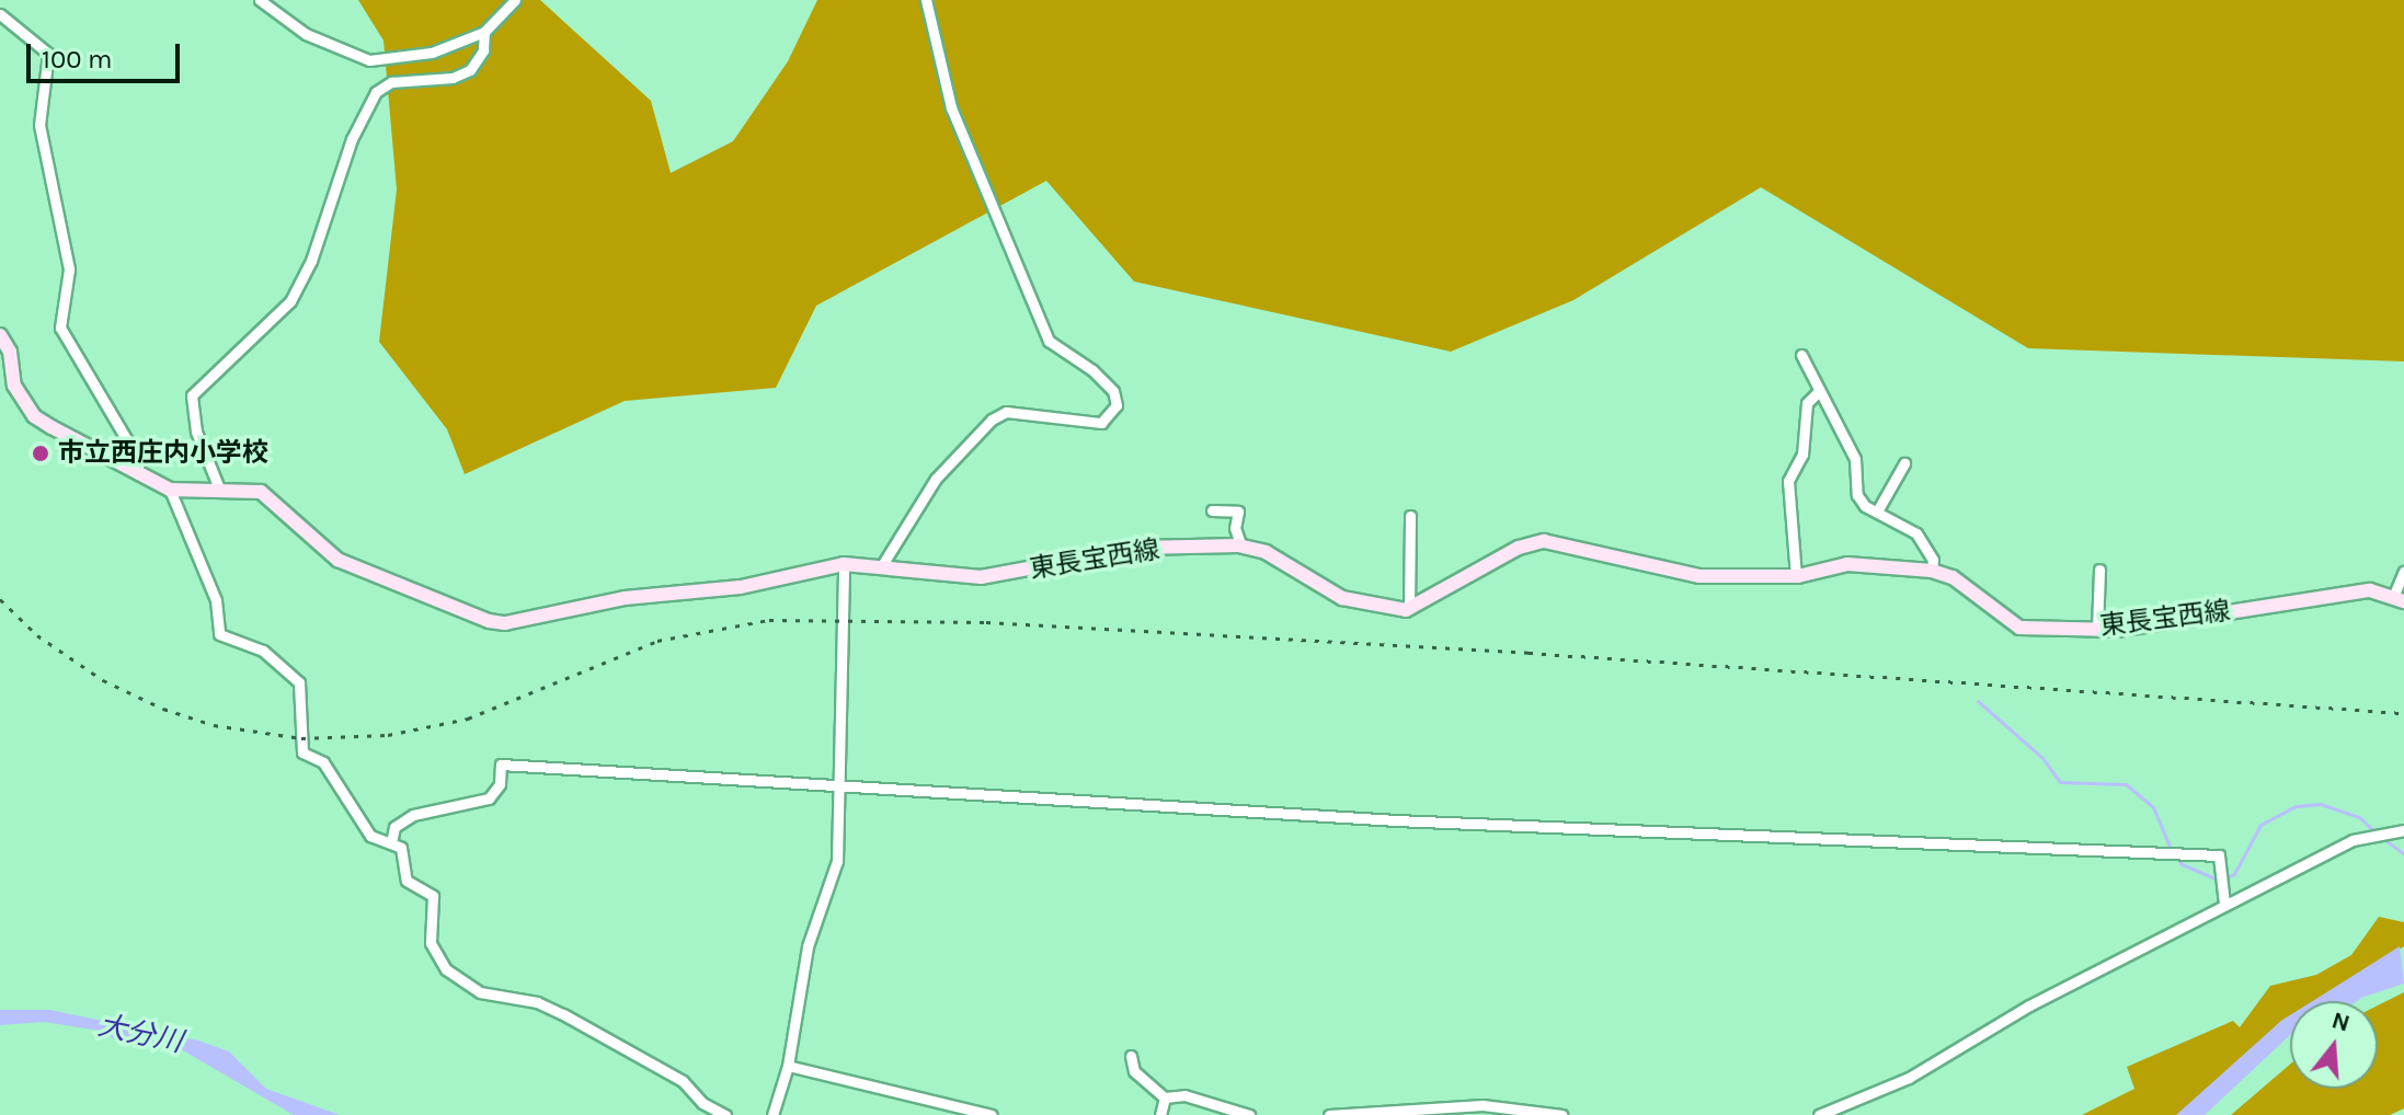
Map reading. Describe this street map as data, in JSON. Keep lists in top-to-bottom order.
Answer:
{
  "streets": {
    "main road": ["東長宝西線"]
  },
  "water": ["大分川"],
  "places": ["市立西庄内小学校"],
  "scale_bar": "100 m",
  "north": "top"
}
